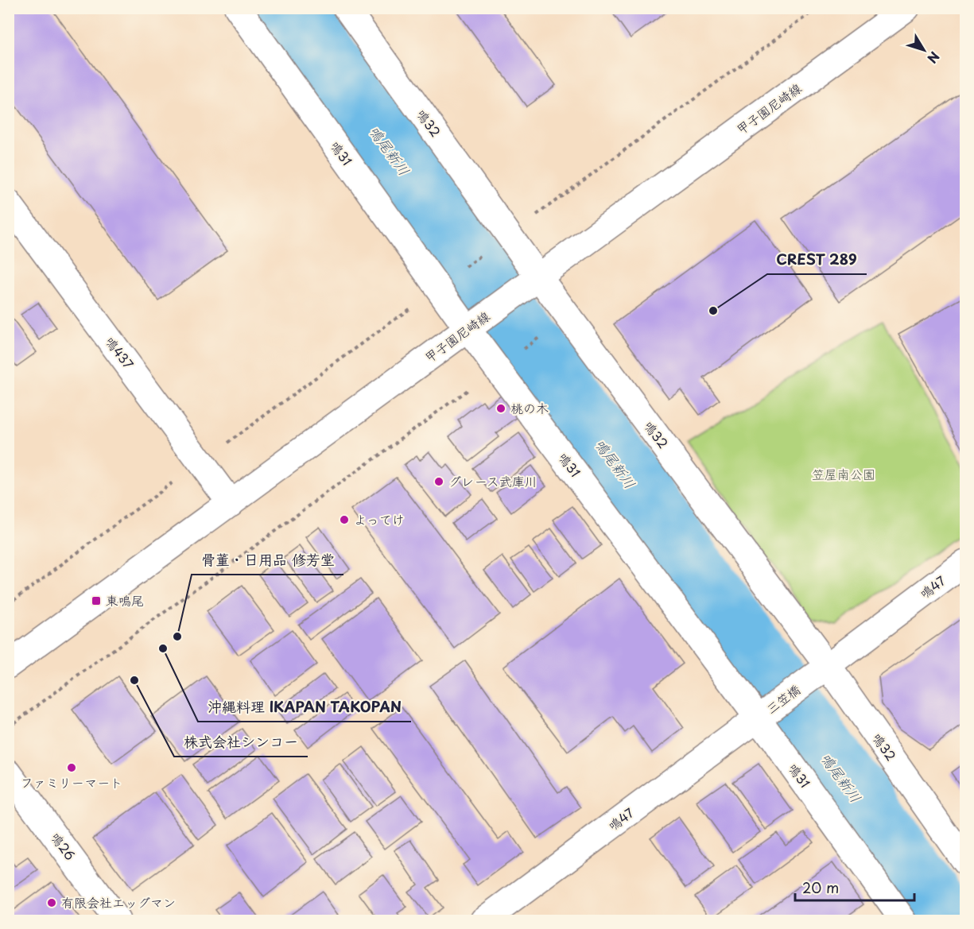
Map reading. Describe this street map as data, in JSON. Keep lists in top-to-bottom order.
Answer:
{
  "streets": {
    "street": [
      "甲子園尼崎線",
      "鳴32",
      "鳴31",
      "鳴437",
      "鳴47",
      "三笠橋",
      "鳴26"
    ]
  },
  "crossings": [
    ["甲子園尼崎線", "鳴32"],
    ["甲子園尼崎線", "鳴31"],
    ["甲子園尼崎線", "鳴437"],
    ["鳴32", "鳴47"],
    ["鳴32", "三笠橋"],
    ["鳴31", "鳴47"],
    ["鳴31", "三笠橋"],
    ["鳴47", "三笠橋"]
  ],
  "water": ["鳴尾新川"],
  "parks": ["笠屋南公園"],
  "places": {
    "other": [
      "CREST 289",
      "桃の木",
      "グレース武庫川",
      "よってけ",
      "骨董・日用品 修芳堂",
      "沖縄料理 IKAPAN TAKOPAN",
      "株式会社シンコー",
      "ファミリーマート",
      "有限会社エッグマン"
    ],
    "transit": ["東鳴尾"]
  },
  "scale_bar": "20 m",
  "north": "bottom right"
}
